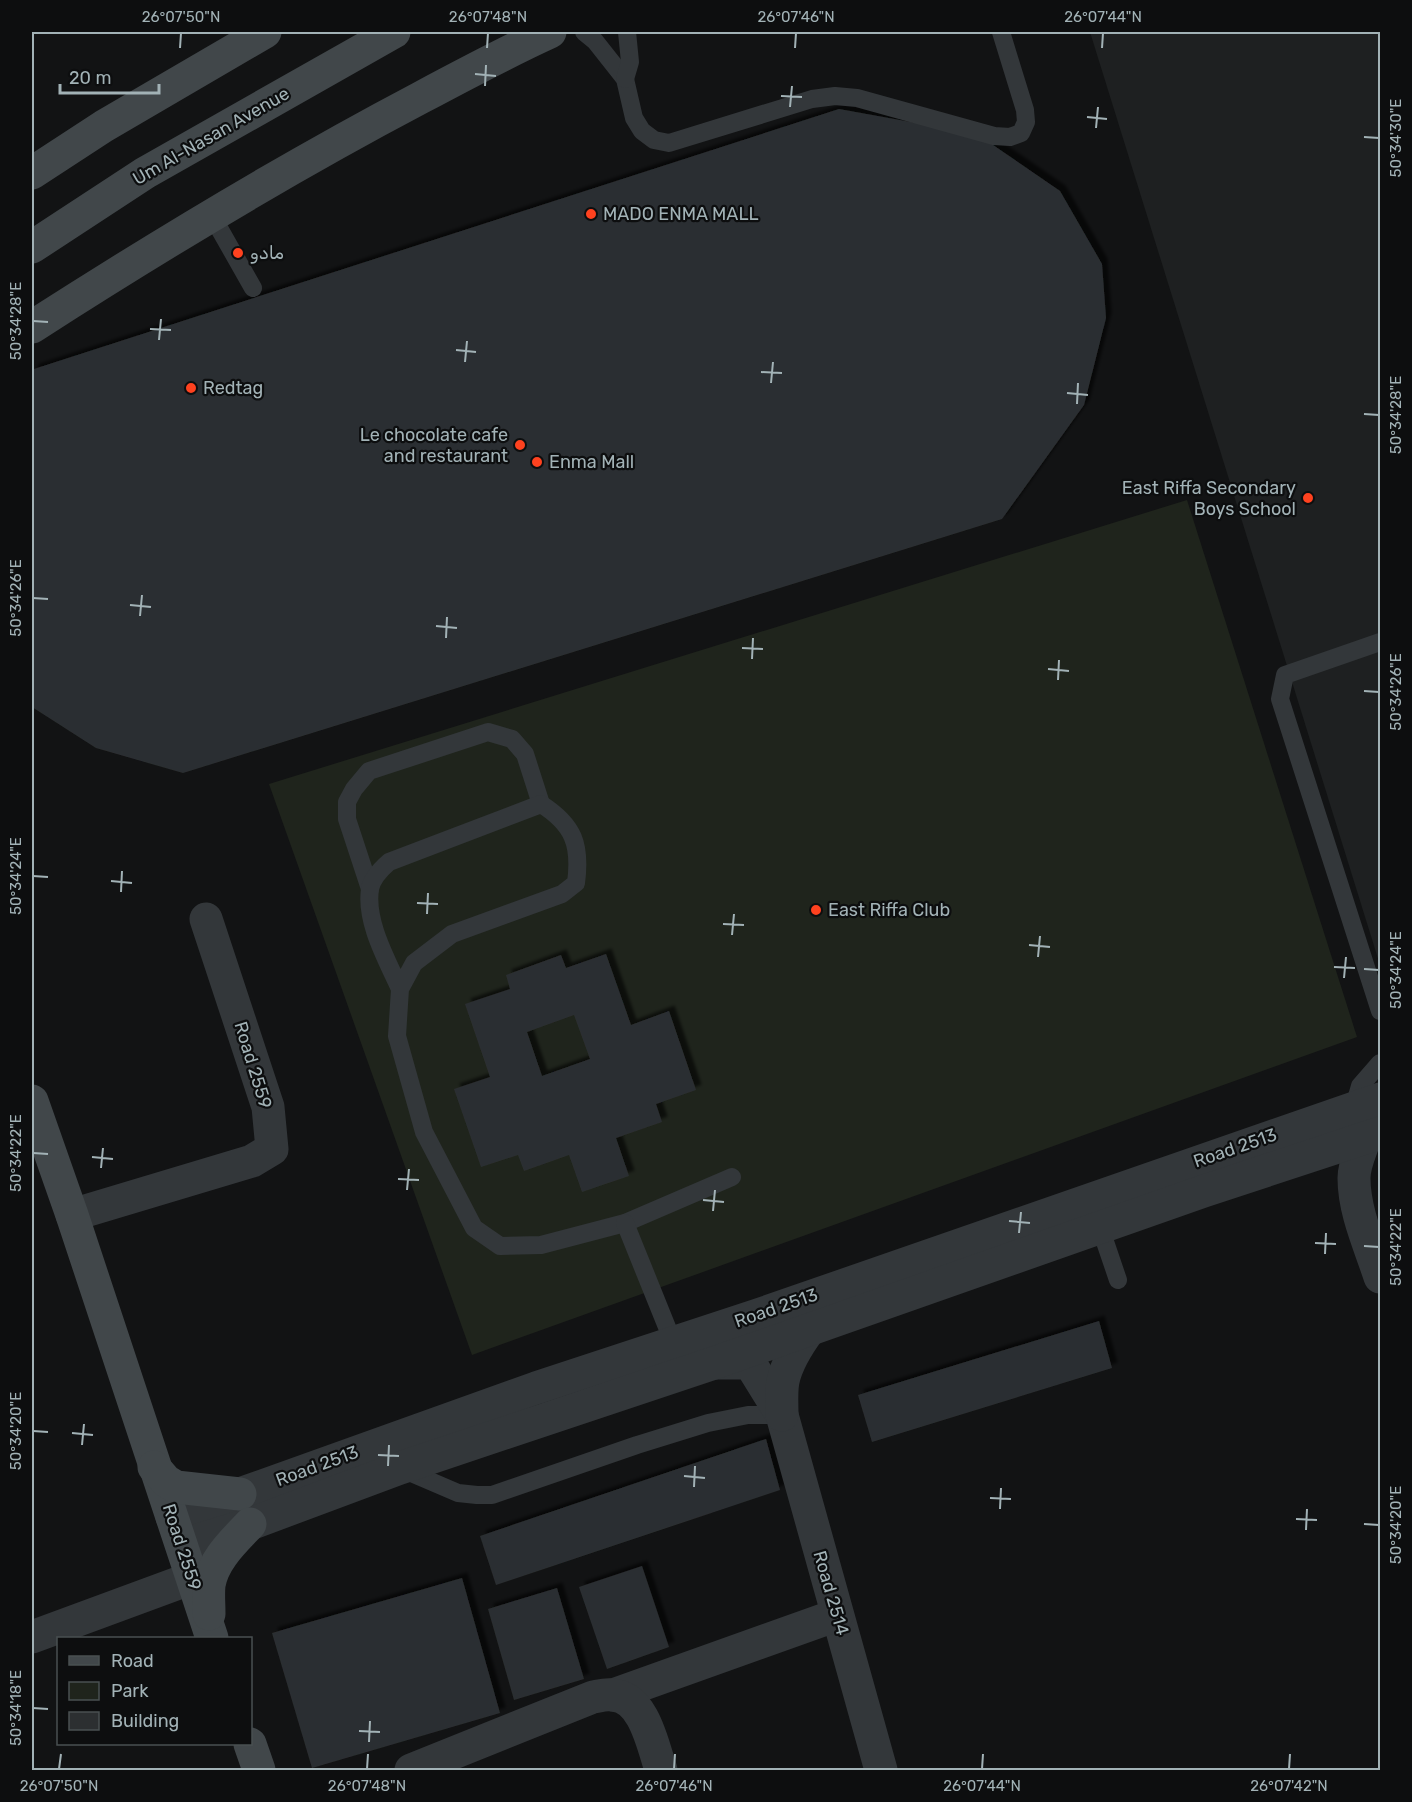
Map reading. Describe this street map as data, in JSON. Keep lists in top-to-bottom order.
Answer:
{
  "streets": {
    "street": [
      "Um Al-Nasan Avenue",
      "Road 2559",
      "Road 2513",
      "Road 2514"
    ]
  },
  "crossings": [
    ["Road 2559", "Road 2513"],
    ["Road 2513", "Road 2514"]
  ],
  "places": [
    "MADO ENMA MALL",
    "مادو",
    "Redtag",
    "Le chocolate cafe and restaurant",
    "Enma Mall",
    "East Riffa Secondary Boys School",
    "East Riffa Club"
  ],
  "legend": ["Road", "Park", "Building"],
  "scale_bar": "20 m",
  "coordinates": [
    "26°07'50\"N",
    "26°07'48\"N",
    "26°07'46\"N",
    "26°07'44\"N",
    "50°34'30\"E",
    "50°34'28\"E",
    "50°34'26\"E",
    "50°34'24\"E",
    "50°34'22\"E",
    "50°34'20\"E",
    "50°34'18\"E",
    "26°07'42\"N"
  ]
}
